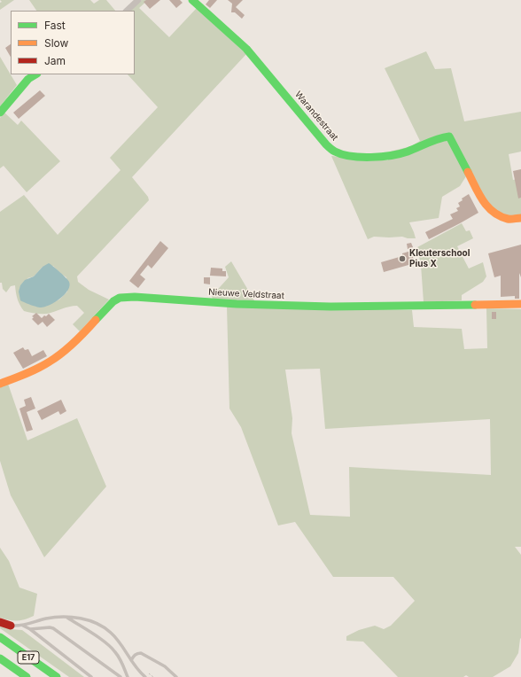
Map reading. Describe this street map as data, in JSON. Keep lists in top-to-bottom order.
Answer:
{
  "streets": {
    "main road": ["Warandestraat", "Nieuwe Veldstraat", "E17"]
  },
  "places": ["Kleuterschool Pius X"],
  "legend": ["Fast", "Slow", "Jam"]
}
